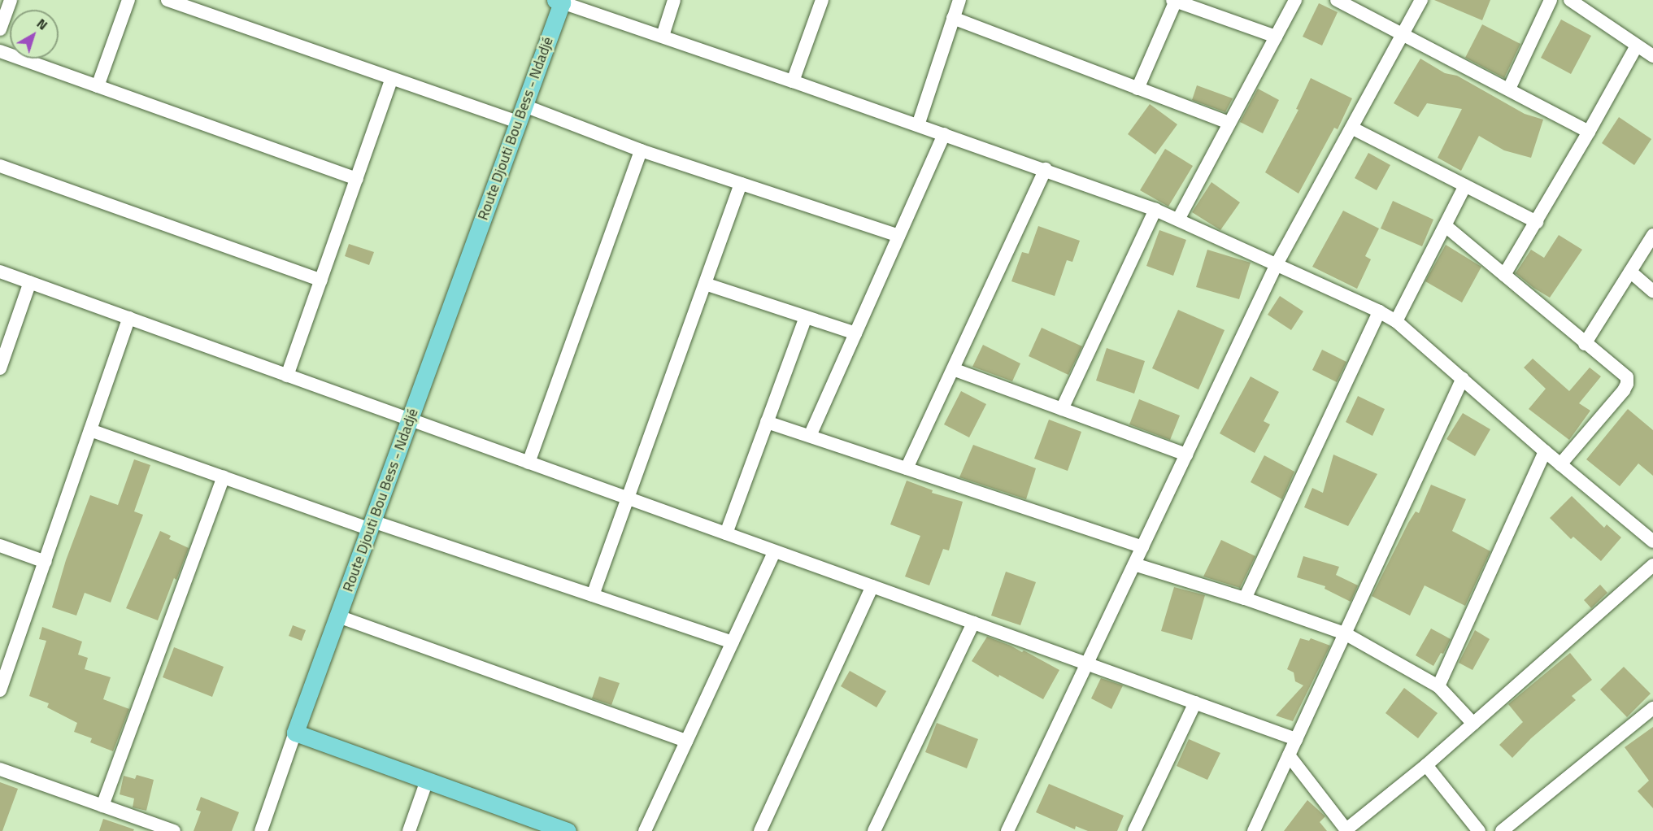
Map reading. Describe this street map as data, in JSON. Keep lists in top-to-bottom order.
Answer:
{
  "streets": {
    "main road": ["Route Djouti Bou Bess - Ndadjé"]
  },
  "north": "top right"
}
